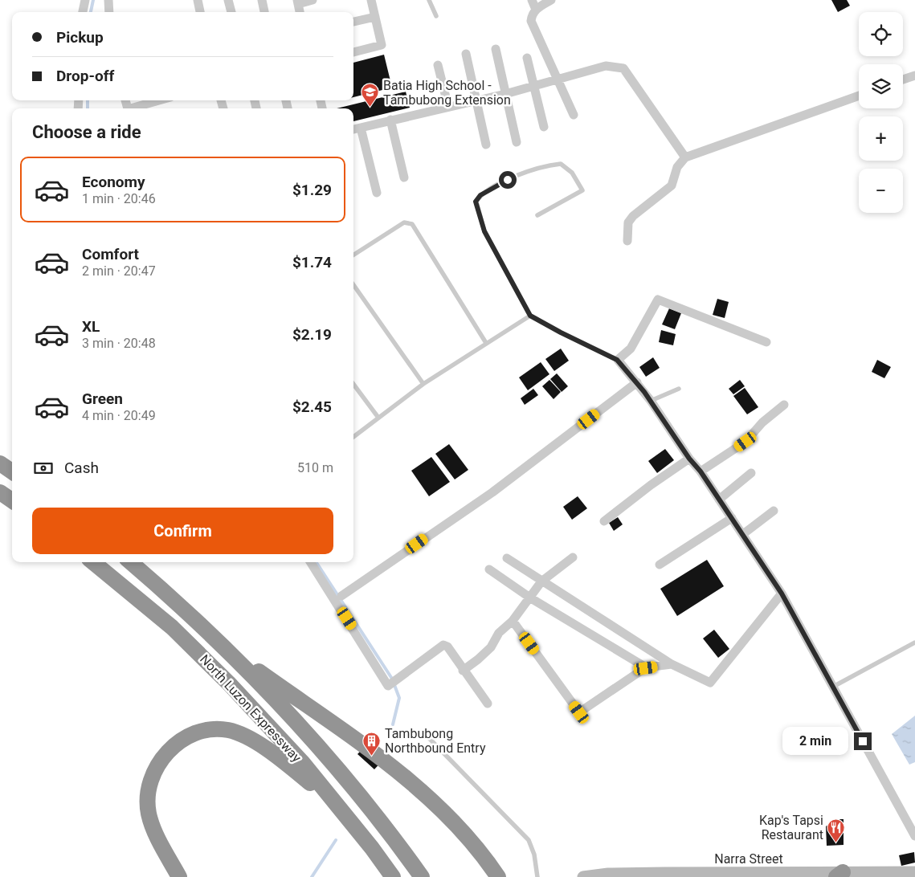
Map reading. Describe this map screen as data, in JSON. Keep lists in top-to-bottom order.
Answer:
{
  "streets": {
    "highway": ["North Luzon Expressway"],
    "main road": ["Narra Street"]
  },
  "places": {
    "school or university": ["Batia High School - Tambubong Extension"],
    "building": ["Tambubong Northbound Entry"],
    "restaurant": ["Kap's Tapsi Restaurant"]
  },
  "page": {
    "map_buttons": ["+", "−"],
    "banner": ["Pickup", "Drop-off"],
    "heading": "Choose a ride",
    "list": [
      {
        "name": "Economy",
        "note": "1 min · 20:46",
        "value": "$1.29"
      },
      {
        "name": "Comfort",
        "note": "2 min · 20:47",
        "value": "$1.74"
      },
      {
        "name": "XL",
        "note": "3 min · 20:48",
        "value": "$2.19"
      },
      {
        "name": "Green",
        "note": "4 min · 20:49",
        "value": "$2.45"
      }
    ],
    "pay": ["Cash", "510 m"],
    "buttons": "Confirm",
    "bubble": "2 min"
  }
}
